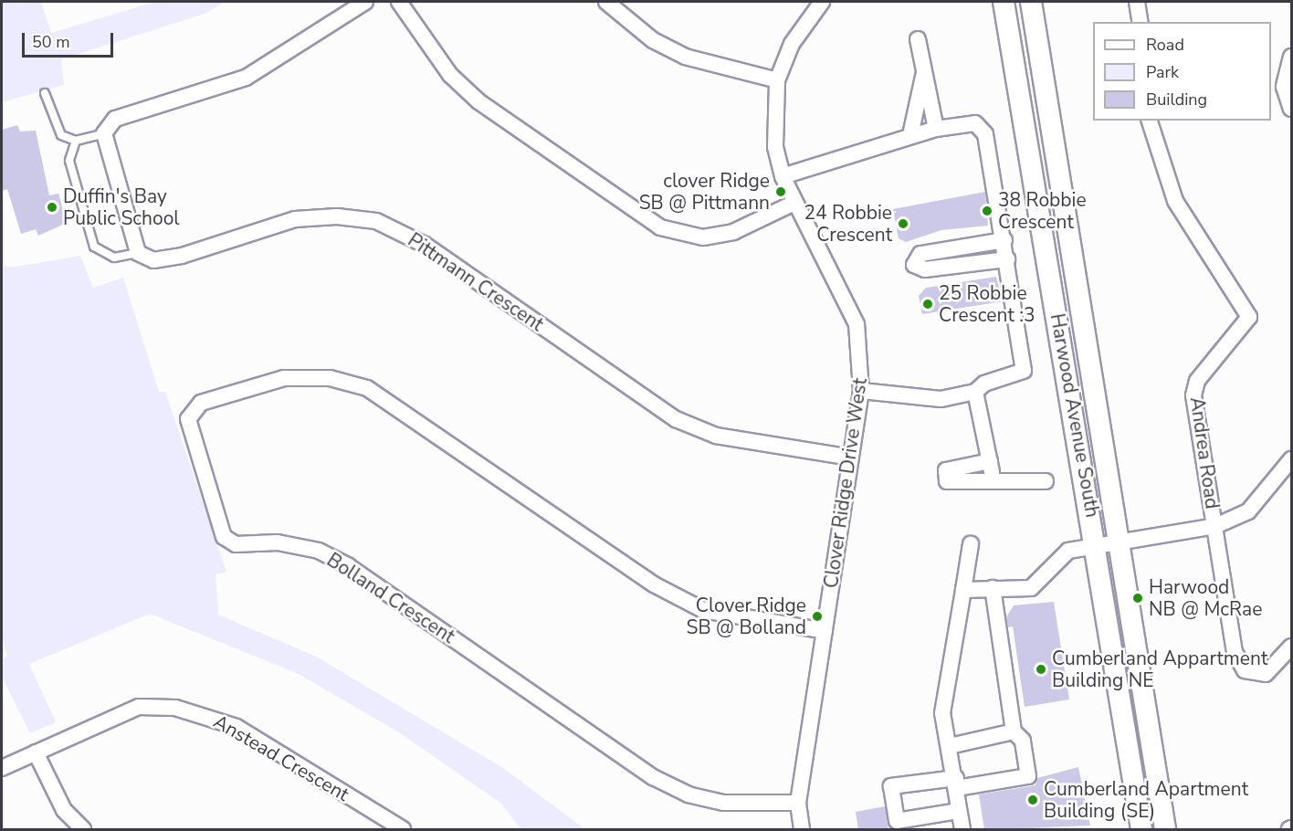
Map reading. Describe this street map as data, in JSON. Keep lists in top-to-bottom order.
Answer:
{
  "streets": {
    "main road": ["Harwood Avenue South"],
    "street": [
      "Pittmann Crescent",
      "Andrea Road",
      "Clover Ridge Drive West",
      "Bolland Crescent",
      "Anstead Crescent"
    ]
  },
  "crossings": [
    ["Pittmann Crescent", "Clover Ridge Drive West"],
    ["Clover Ridge Drive West", "Bolland Crescent"]
  ],
  "places": [
    "clover Ridge SB @ Pittmann",
    "Duffin's Bay Public School",
    "38 Robbie Crescent",
    "24 Robbie Crescent",
    "25 Robbie Crescent :3",
    "Harwood NB @ McRae",
    "Clover Ridge SB @ Bolland",
    "Cumberland Appartment Building NE",
    "Cumberland Apartment Building (SE)"
  ],
  "legend": ["Road", "Park", "Building"],
  "scale_bar": "50 m"
}
